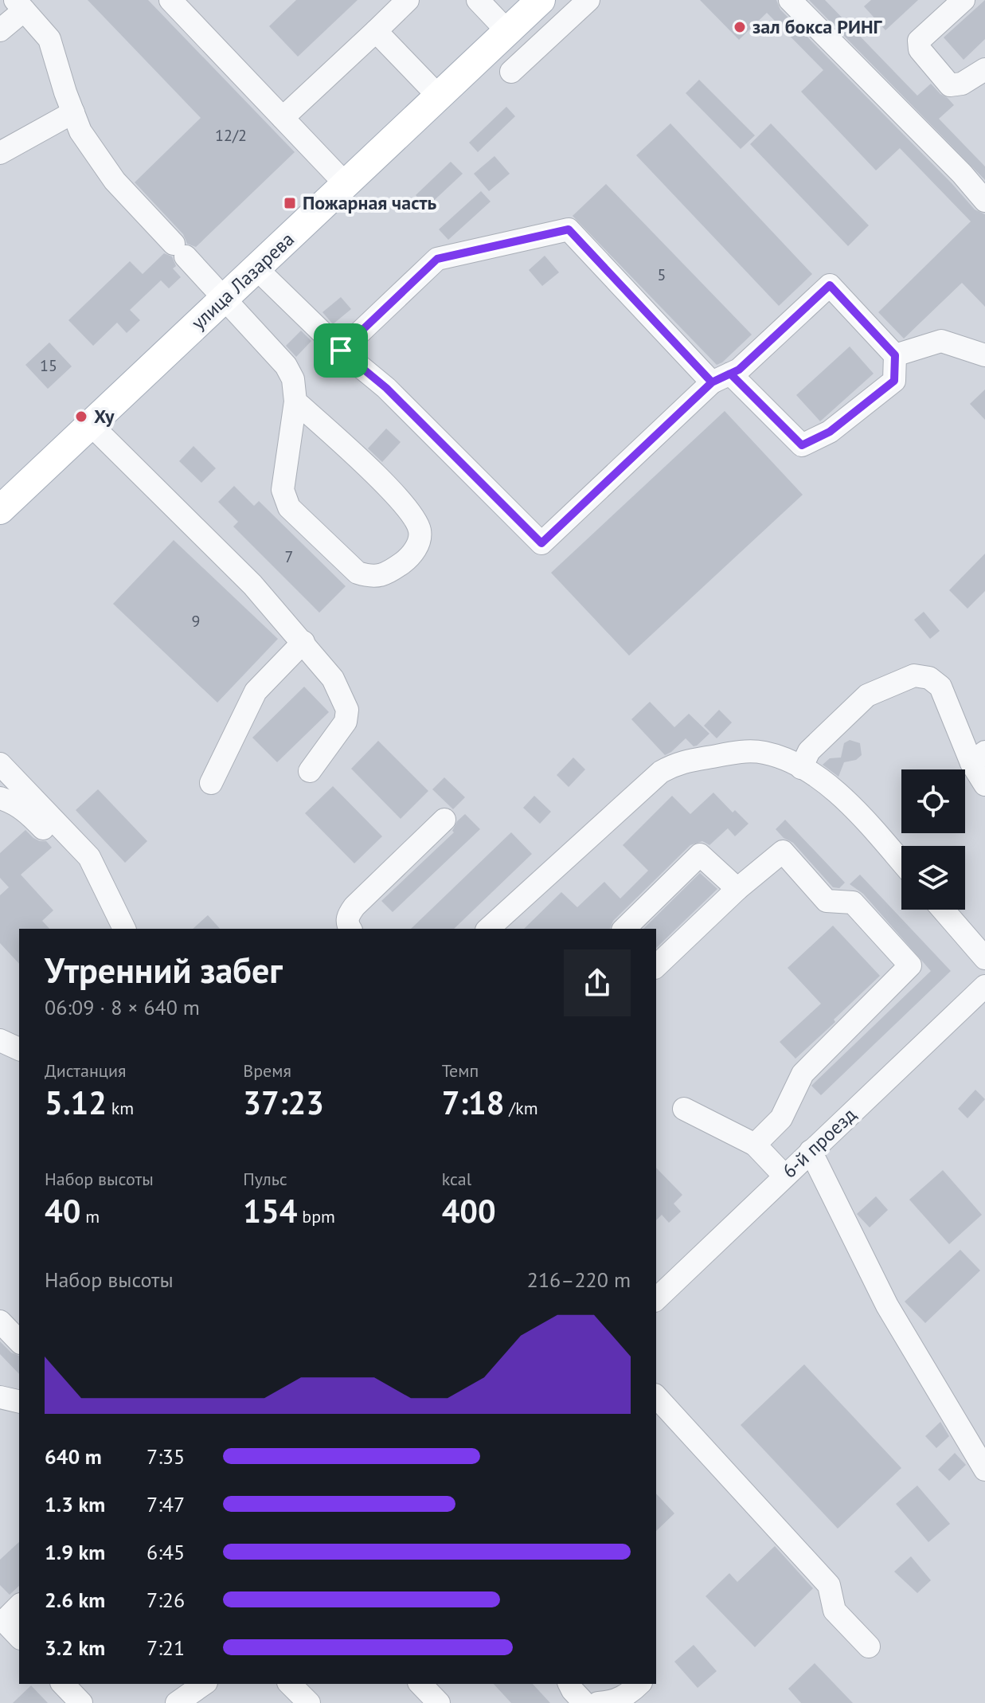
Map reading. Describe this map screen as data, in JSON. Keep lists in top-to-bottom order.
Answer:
{
  "streets": {
    "main road": ["улица Лазарева"],
    "street": ["6-й проезд"]
  },
  "places": {
    "other": ["зал бокса РИНГ", "Xy"],
    "transit": ["Пожарная часть"]
  },
  "house_numbers": [
    "12/2",
    "5",
    "15",
    "7",
    "9"
  ],
  "page": {
    "heading": ["Утренний забег", "06:09 · 8 × 640 m"],
    "stats": [
      ["Дистанция", "5.12 km"],
      ["Время", "37:23"],
      ["Темп", "7:18 /km"],
      ["Набор высоты", "40 m"],
      ["Пульс", "154 bpm"],
      ["kcal", "400"]
    ],
    "chart": ["Набор высоты", "216–220 m"],
    "list": [
      {
        "name": "640 m",
        "note": "7:35"
      },
      {
        "name": "1.3 km",
        "note": "7:47"
      },
      {
        "name": "1.9 km",
        "note": "6:45"
      },
      {
        "name": "2.6 km",
        "note": "7:26"
      },
      {
        "name": "3.2 km",
        "note": "7:21"
      }
    ]
  }
}
